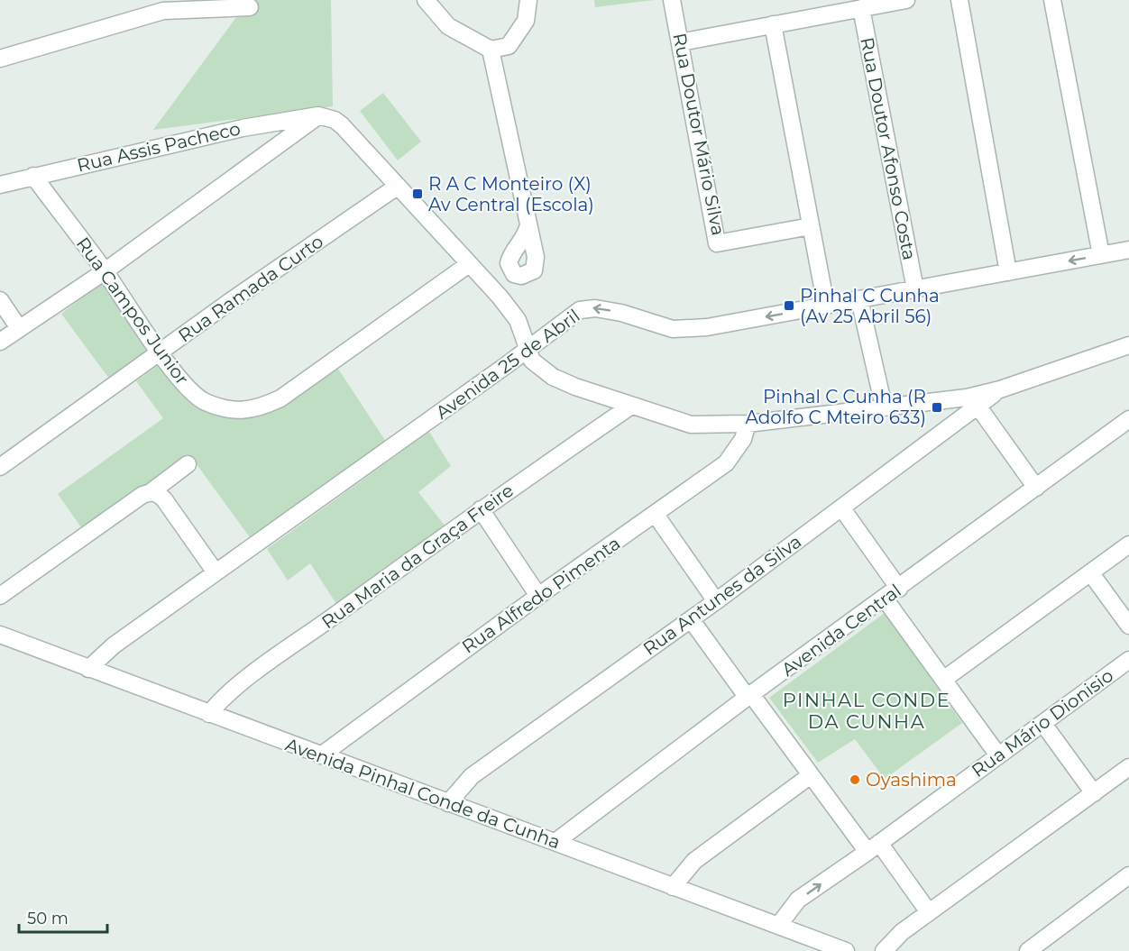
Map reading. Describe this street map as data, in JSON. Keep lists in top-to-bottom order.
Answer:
{
  "streets": {
    "street": [
      "Rua Doutor Mário Silva",
      "Rua Assis Pacheco",
      "Rua Doutor Afonso Costa",
      "Rua Ramada Curto",
      "Rua Campos Junior",
      "Avenida 25 de Abril",
      "Rua Maria da Graça Freire",
      "Rua Alfredo Pimenta",
      "Rua Antunes da Silva",
      "Avenida Central",
      "Rua Mário Dionisio",
      "Avenida Pinhal Conde da Cunha"
    ]
  },
  "crossings": [
    ["Rua Assis Pacheco", "Rua Campos Junior"],
    ["Rua Doutor Afonso Costa", "Avenida 25 de Abril"],
    ["Rua Ramada Curto", "Rua Campos Junior"],
    ["Avenida 25 de Abril", "Avenida Pinhal Conde da Cunha"],
    ["Rua Maria da Graça Freire", "Avenida Pinhal Conde da Cunha"],
    ["Rua Alfredo Pimenta", "Avenida Pinhal Conde da Cunha"],
    ["Rua Antunes da Silva", "Avenida Pinhal Conde da Cunha"],
    ["Avenida Central", "Avenida Pinhal Conde da Cunha"],
    ["Rua Mário Dionisio", "Avenida Pinhal Conde da Cunha"]
  ],
  "districts": ["PINHAL CONDE DA CUNHA"],
  "places": {
    "transit": ["R A C Monteiro (X) Av Central (Escola)", "Pinhal C Cunha (Av 25 Abril 56)", "Pinhal C Cunha (R Adolfo C Mteiro 633)"],
    "other": ["Oyashima"]
  },
  "scale_bar": "50 m"
}
